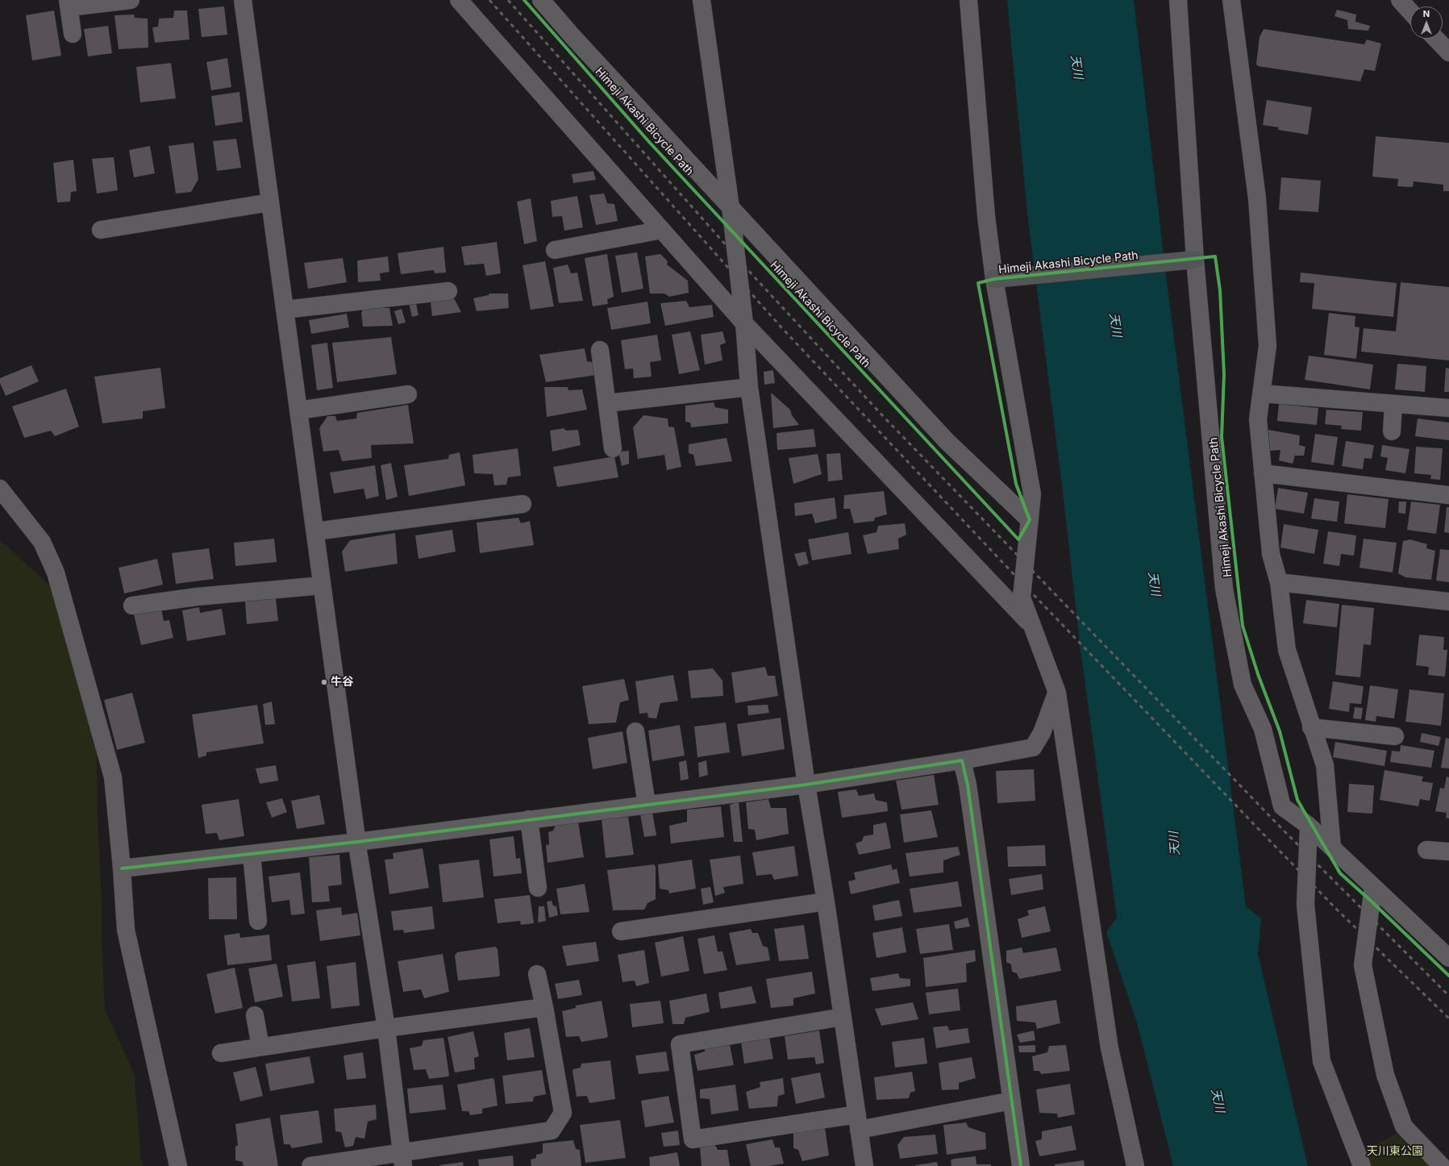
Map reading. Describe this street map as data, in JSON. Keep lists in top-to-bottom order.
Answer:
{
  "streets": {
    "main road": ["Himeji Akashi Bicycle Path"]
  },
  "water": ["天川"],
  "parks": ["天川東公園"],
  "places": ["牛谷"],
  "north": "top"
}
